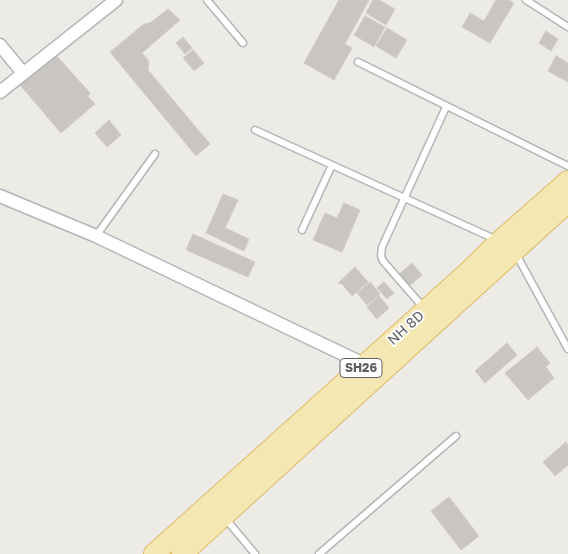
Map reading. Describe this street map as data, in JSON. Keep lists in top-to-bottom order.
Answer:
{
  "streets": {
    "main road": ["NH 8D", "SH26"]
  }
}
